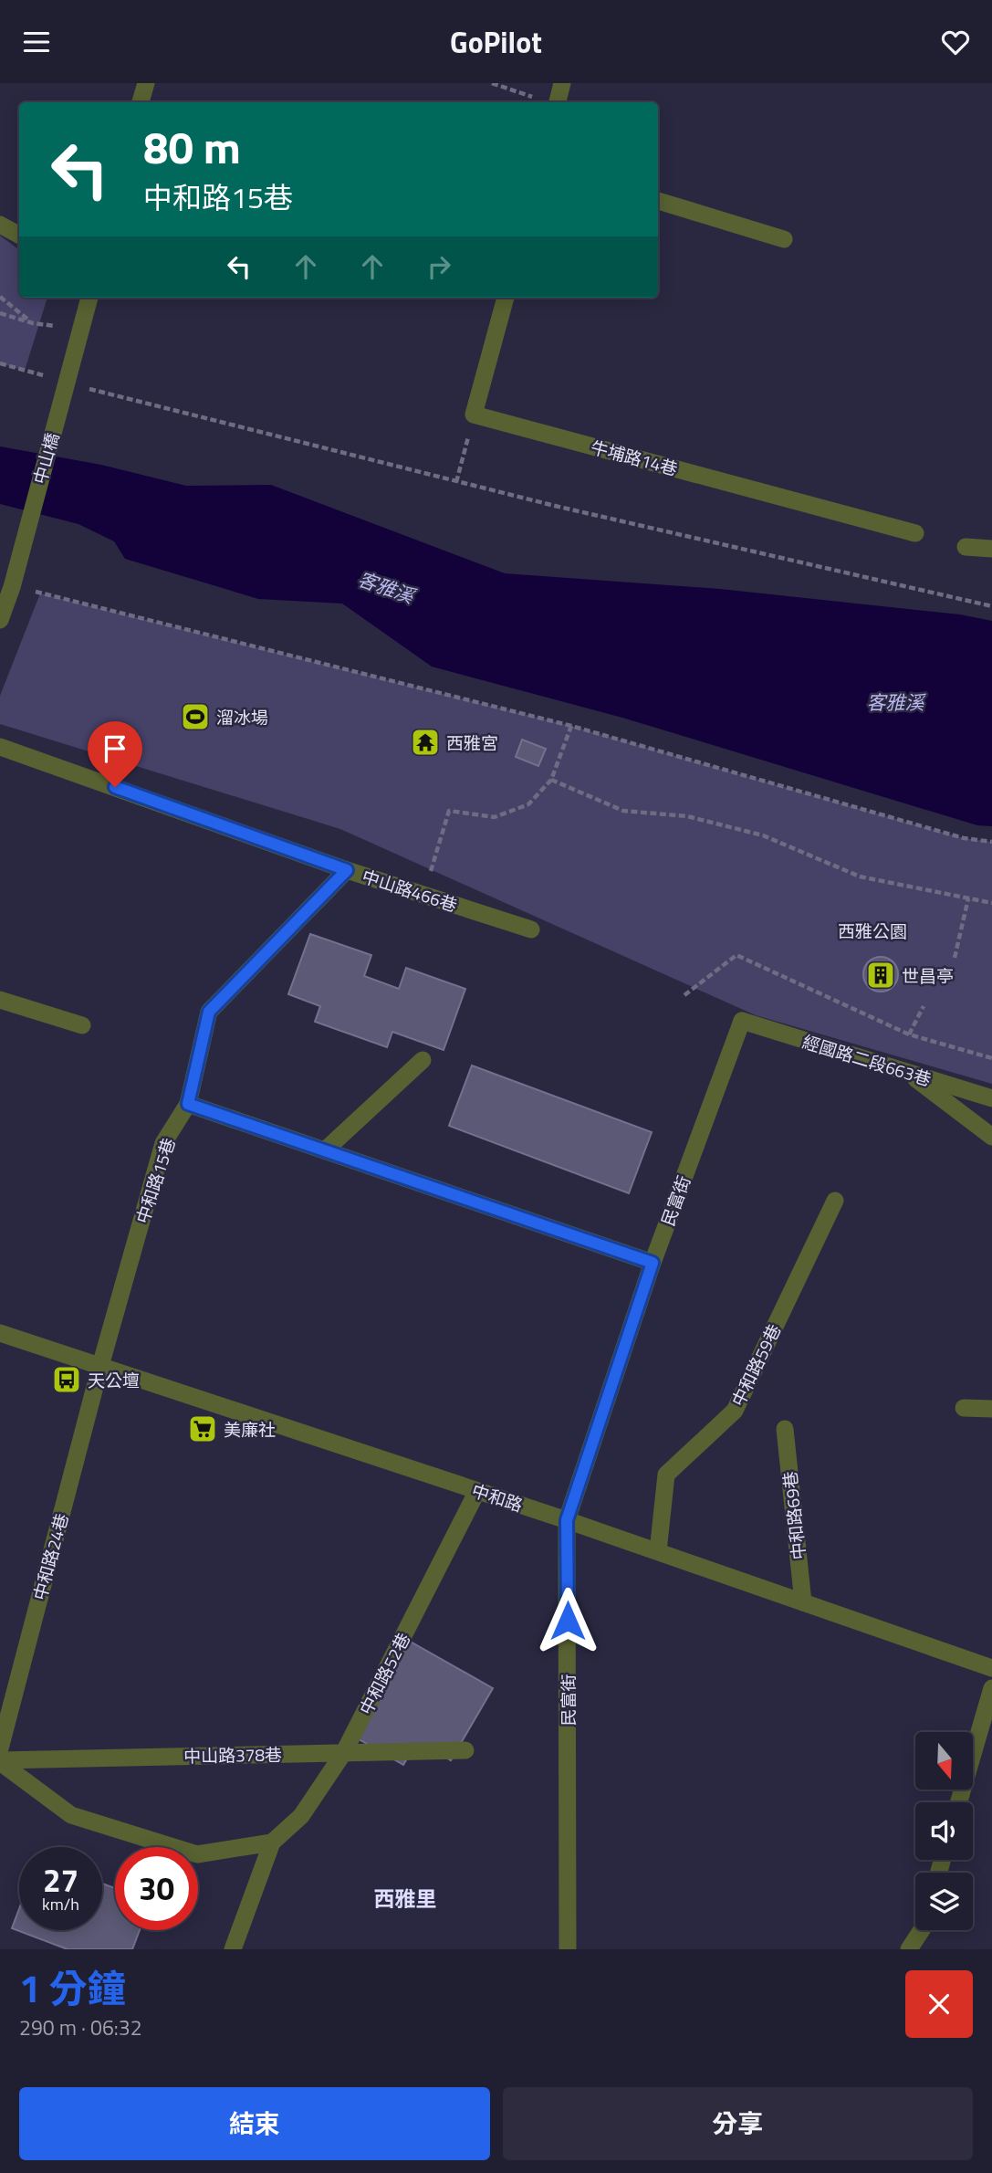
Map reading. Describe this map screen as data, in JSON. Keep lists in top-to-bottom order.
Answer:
{
  "streets": {
    "street": [
      "牛埔路14巷",
      "中山橋",
      "中山路466巷",
      "經國路二段663巷",
      "中和路15巷",
      "民富街",
      "中和路59巷",
      "中和路",
      "中和路69巷",
      "中和路24巷",
      "中和路52巷",
      "中山路378巷"
    ]
  },
  "crossings": [
    ["中山路466巷", "中和路15巷"],
    ["經國路二段663巷", "民富街"],
    ["中和路15巷", "中和路"],
    ["中和路15巷", "中和路24巷"],
    ["民富街", "中和路"],
    ["中和路59巷", "中和路"],
    ["中和路", "中和路69巷"],
    ["中和路", "中和路24巷"],
    ["中和路", "中和路52巷"],
    ["中和路52巷", "中山路378巷"]
  ],
  "districts": ["西雅里"],
  "water": ["客雅溪"],
  "parks": ["西雅公園"],
  "places": {
    "sports": ["溜冰場"],
    "temple": ["西雅宮"],
    "building": ["世昌亭"],
    "bus stop": ["天公壇"],
    "supermarket": ["美廉社"]
  },
  "north": "bottom",
  "page": {
    "header": "GoPilot",
    "turn": ["80 m", "中和路15巷"],
    "speed": "27 km/h",
    "limit": "30",
    "heading": ["1 分鐘", "290 m · 06:32"],
    "buttons": ["結束", "分享"]
  }
}
